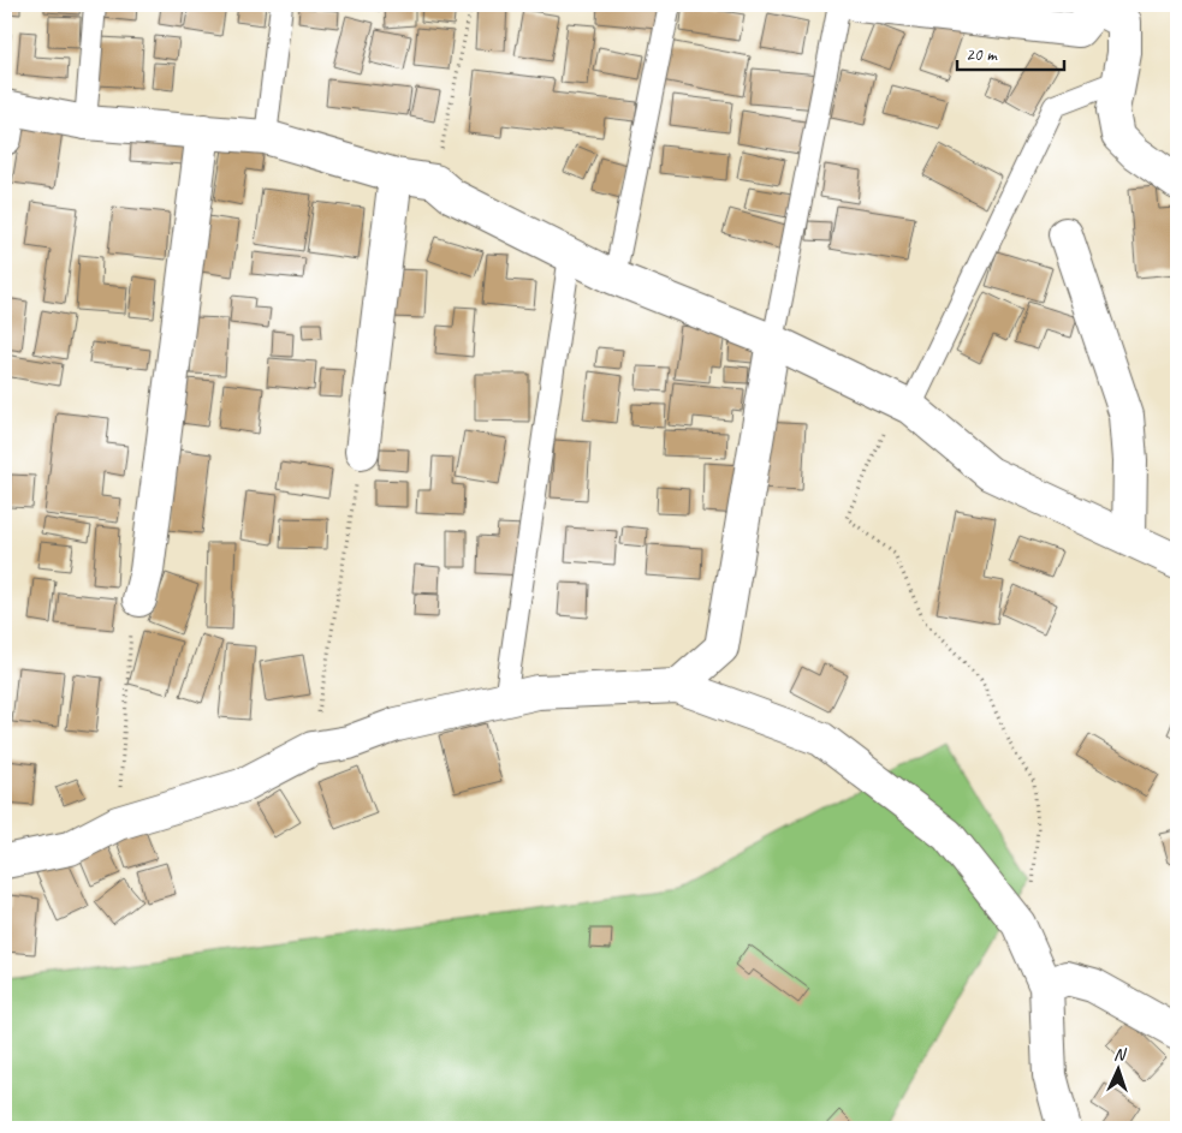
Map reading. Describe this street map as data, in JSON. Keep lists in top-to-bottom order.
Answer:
{
  "scale_bar": "20 m",
  "north": "top"
}
